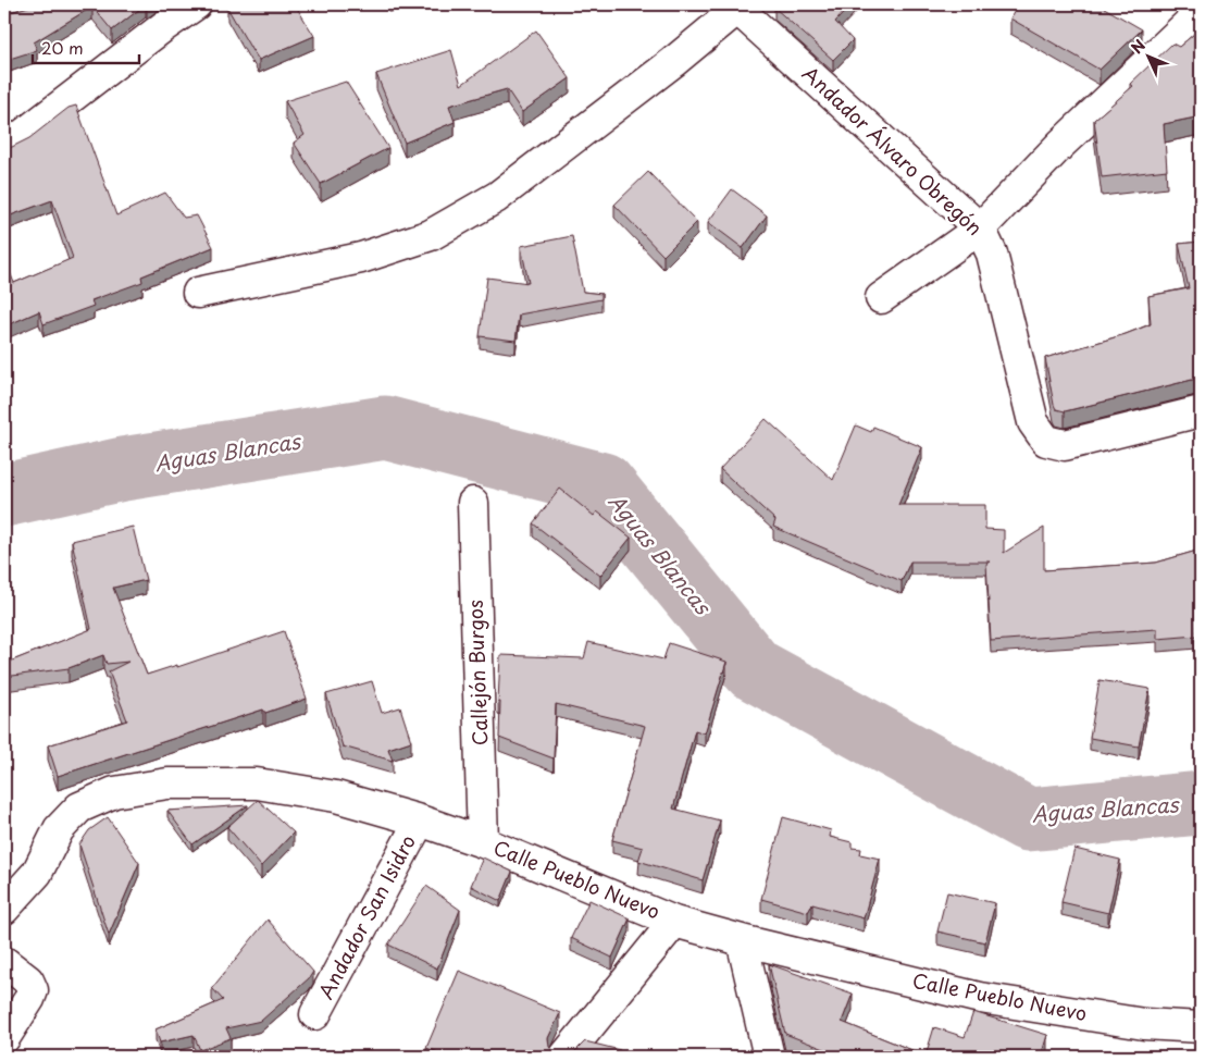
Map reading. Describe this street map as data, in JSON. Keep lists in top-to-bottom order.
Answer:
{
  "streets": {
    "street": [
      "Andador Álvaro Obregón",
      "Callejón Burgos",
      "Calle Pueblo Nuevo",
      "Andador San Isidro"
    ]
  },
  "crossings": [
    ["Callejón Burgos", "Calle Pueblo Nuevo"],
    ["Calle Pueblo Nuevo", "Andador San Isidro"]
  ],
  "water": ["Aguas Blancas"],
  "scale_bar": "20 m",
  "north": "top left"
}
